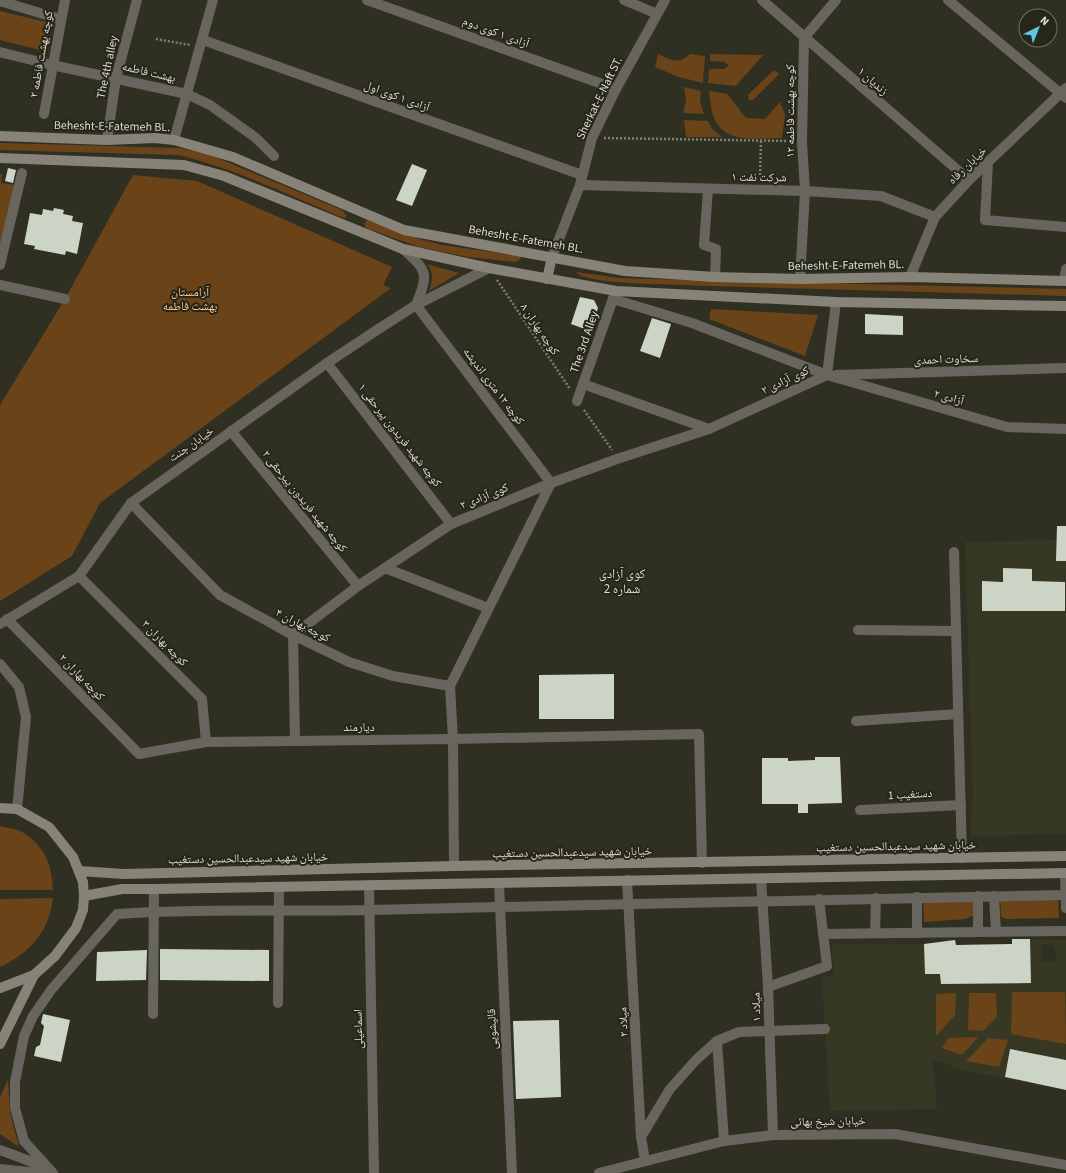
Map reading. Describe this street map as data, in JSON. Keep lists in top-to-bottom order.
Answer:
{
  "streets": {
    "main road": ["Behesht-E-Fatemeh BL.", "خیابان شهید سیدعبدالحسین دستغیب"],
    "street": [
      "آزادی ۱ کوی دوم",
      "کوچه بهشت فاطمه ۲",
      "The 4th alley",
      "بهشت فاطمه",
      "زندیان ۱",
      "آزادی ۱ کوی اول",
      "Sherkat-E-Naft ST.",
      "کوچه بهشت فاطمه ۱۲",
      "خیابان رفاه",
      "شرکت نفت ۱",
      "The 3rd Alley",
      "سخاوت احمدی",
      "کوی آزادی ۲",
      "کوچه ۱۲ متری اندیشه",
      "آزادی ۲",
      "کوچه شهید فریدون پیرحقی ۱",
      "خیابان جنت",
      "کوچه شهید فریدون پیرحقی ۲",
      "کوچه بهاران ۴",
      "کوچه بهاران ۳",
      "کوچه بهاران ۲",
      "دیارمند",
      "دستغیب 1",
      "میلاد ۱",
      "میلاد ۲",
      "اسماعیلی",
      "قالیشویی",
      "خیابان شیخ بهائی"
    ],
    "path": ["کوچه بهاران ۸"]
  },
  "crossings": [
    ["آزادی ۱ کوی دوم", "Sherkat-E-Naft ST."],
    ["کوچه بهشت فاطمه ۲", "بهشت فاطمه"],
    ["The 4th alley", "بهشت فاطمه"],
    ["The 4th alley", "Behesht-E-Fatemeh BL."],
    ["زندیان ۱", "کوچه بهشت فاطمه ۱۲"],
    ["زندیان ۱", "خیابان رفاه"],
    ["آزادی ۱ کوی اول", "Sherkat-E-Naft ST."],
    ["آزادی ۱ کوی اول", "شرکت نفت ۱"],
    ["Sherkat-E-Naft ST.", "Behesht-E-Fatemeh BL."],
    ["Sherkat-E-Naft ST.", "شرکت نفت ۱"],
    ["کوچه بهشت فاطمه ۱۲", "Behesht-E-Fatemeh BL."],
    ["کوچه بهشت فاطمه ۱۲", "شرکت نفت ۱"],
    ["Behesht-E-Fatemeh BL.", "خیابان رفاه"],
    ["خیابان رفاه", "شرکت نفت ۱"],
    ["کوچه بهاران ۸", "The 3rd Alley"],
    ["کوچه بهاران ۸", "کوی آزادی ۲"],
    ["کوچه بهاران ۸", "خیابان جنت"],
    ["The 3rd Alley", "آزادی ۲"],
    ["سخاوت احمدی", "کوی آزادی ۲"],
    ["سخاوت احمدی", "آزادی ۲"],
    ["کوی آزادی ۲", "کوچه ۱۲ متری اندیشه"],
    ["کوی آزادی ۲", "آزادی ۲"],
    ["کوی آزادی ۲", "کوچه شهید فریدون پیرحقی ۱"],
    ["کوی آزادی ۲", "کوچه شهید فریدون پیرحقی ۲"],
    ["کوی آزادی ۲", "کوچه بهاران ۴"],
    ["کوچه ۱۲ متری اندیشه", "خیابان جنت"],
    ["کوچه شهید فریدون پیرحقی ۱", "خیابان جنت"],
    ["خیابان جنت", "کوچه شهید فریدون پیرحقی ۲"],
    ["خیابان جنت", "کوچه بهاران ۴"],
    ["خیابان جنت", "کوچه بهاران ۳"],
    ["خیابان جنت", "کوچه بهاران ۲"],
    ["کوچه بهاران ۳", "دیارمند"],
    ["کوچه بهاران ۲", "دیارمند"],
    ["دیارمند", "خیابان شهید سیدعبدالحسین دستغیب"],
    ["میلاد ۱", "خیابان شیخ بهائی"],
    ["میلاد ۲", "خیابان شیخ بهائی"]
  ],
  "districts": ["کوی آزادی شماره 2"],
  "parks": ["آرامستان بهشت فاطمه"],
  "north": "top right"
}
